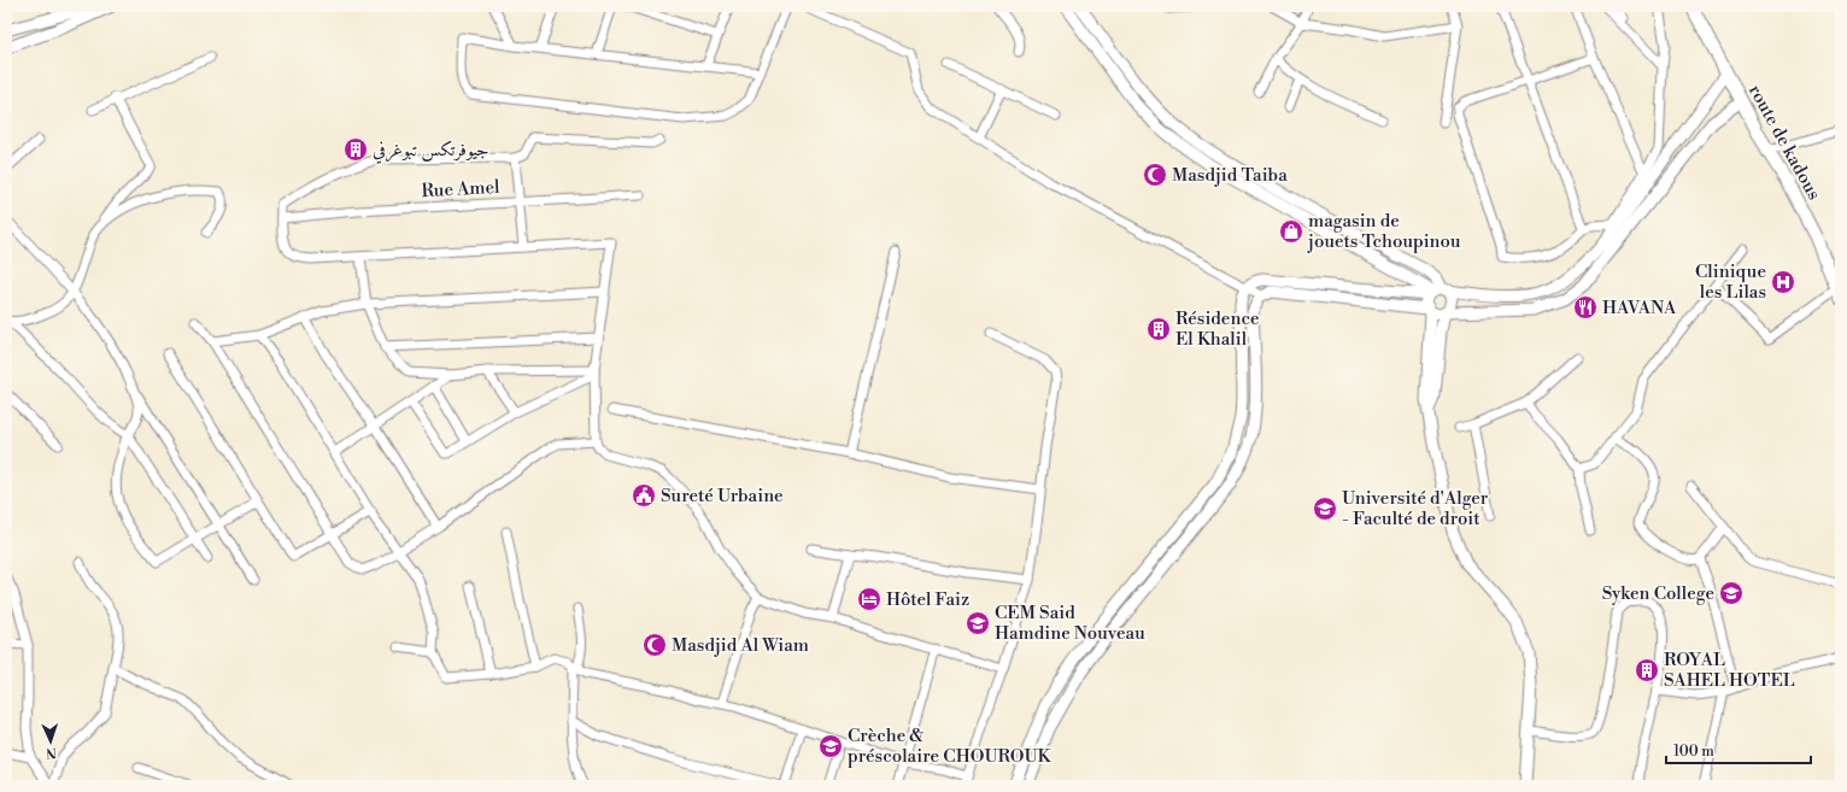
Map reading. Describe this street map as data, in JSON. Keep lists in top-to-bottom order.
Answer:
{
  "streets": {
    "main road": ["route de kadous"],
    "street": ["Rue Amel"]
  },
  "places": {
    "building": ["جيوفرتكس تبوغرفي", "Résidence El Khalil", "ROYAL SAHEL HOTEL"],
    "mosque": ["Masdjid Taiba", "Masdjid Al Wiam"],
    "shop": ["magasin de jouets Tchoupinou"],
    "hospital": ["Clinique les Lilas"],
    "restaurant": ["HAVANA"],
    "public building": ["Sureté Urbaine"],
    "school or university": [
      "Université d'Alger - Faculté de droit",
      "Syken College",
      "CEM Said Hamdine Nouveau",
      "Crèche & préscolaire CHOUROUK"
    ],
    "hotel": ["Hôtel Faiz"]
  },
  "scale_bar": "100 m",
  "north": "bottom"
}
